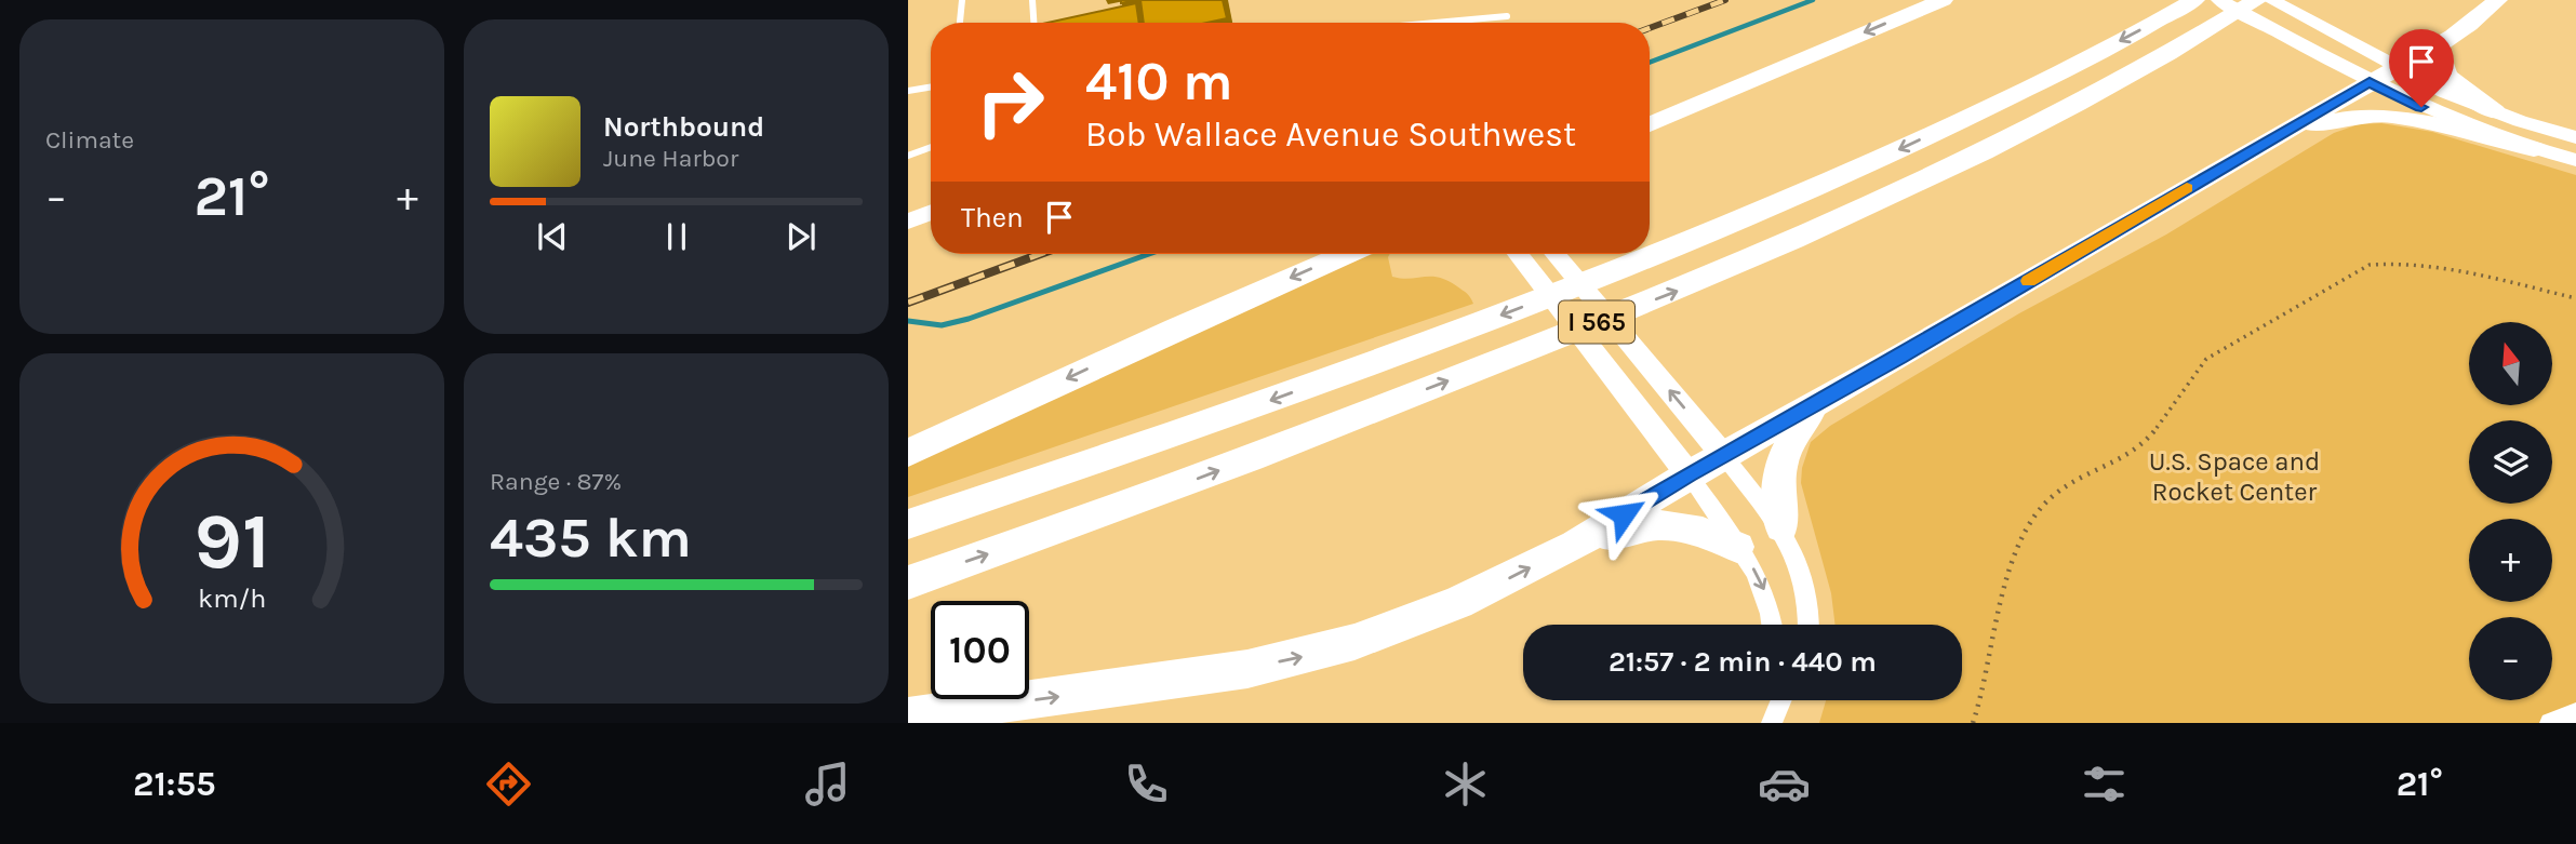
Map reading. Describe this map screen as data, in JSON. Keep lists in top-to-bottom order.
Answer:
{
  "streets": {
    "highway": ["I 565"]
  },
  "parks": ["U.S. Space and Rocket Center"],
  "north": "top",
  "page": {
    "tile": [
      "Climate",
      ["Range · 87%", "435 km"]
    ],
    "turn": ["410 m", "Bob Wallace Avenue Southwest"],
    "song": ["Northbound", "June Harbor"],
    "heat": ["−", "21°", "+"],
    "then": "Then",
    "map_buttons": ["+", "−"],
    "limit": "100",
    "trip": "21:57 · 2 min · 440 m",
    "tabs": ["21:55", "21°"],
    "gauge": ["91", "km/h"]
  }
}
